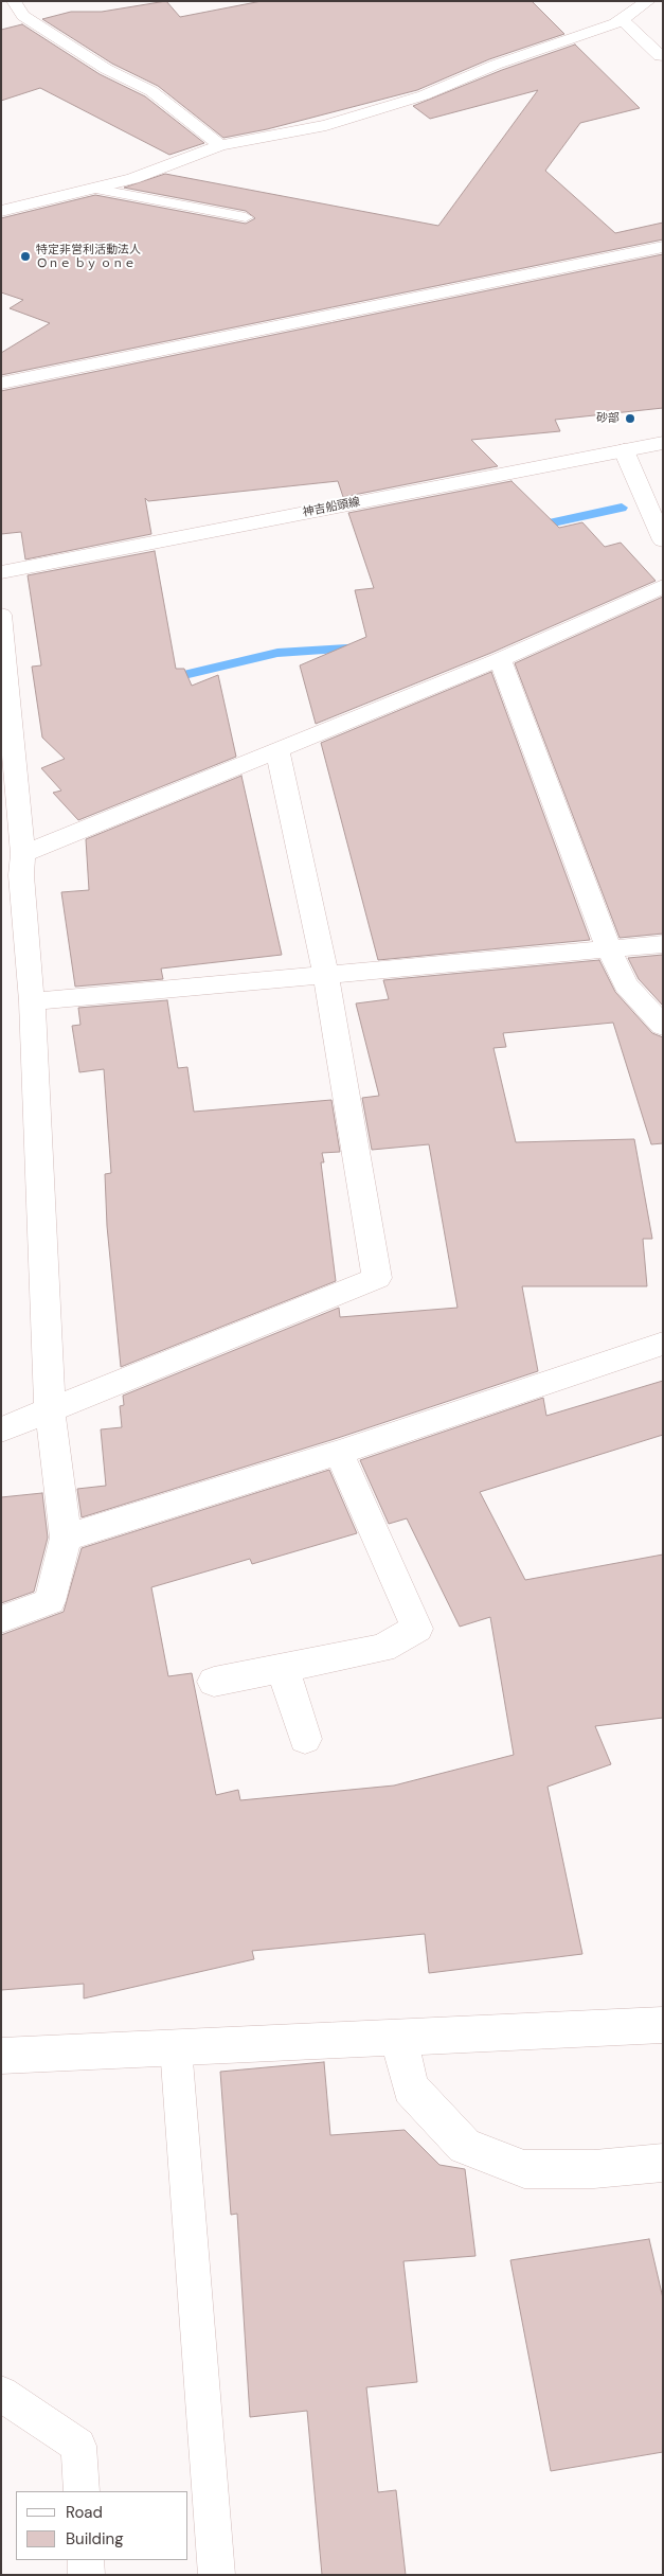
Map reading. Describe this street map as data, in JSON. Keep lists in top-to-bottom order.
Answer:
{
  "streets": {
    "street": ["神吉船頭線"]
  },
  "places": ["特定非営利活動法人 Ｏｎｅ ｂｙ ｏｎｅ", "砂部"],
  "legend": ["Road", "Building"]
}
